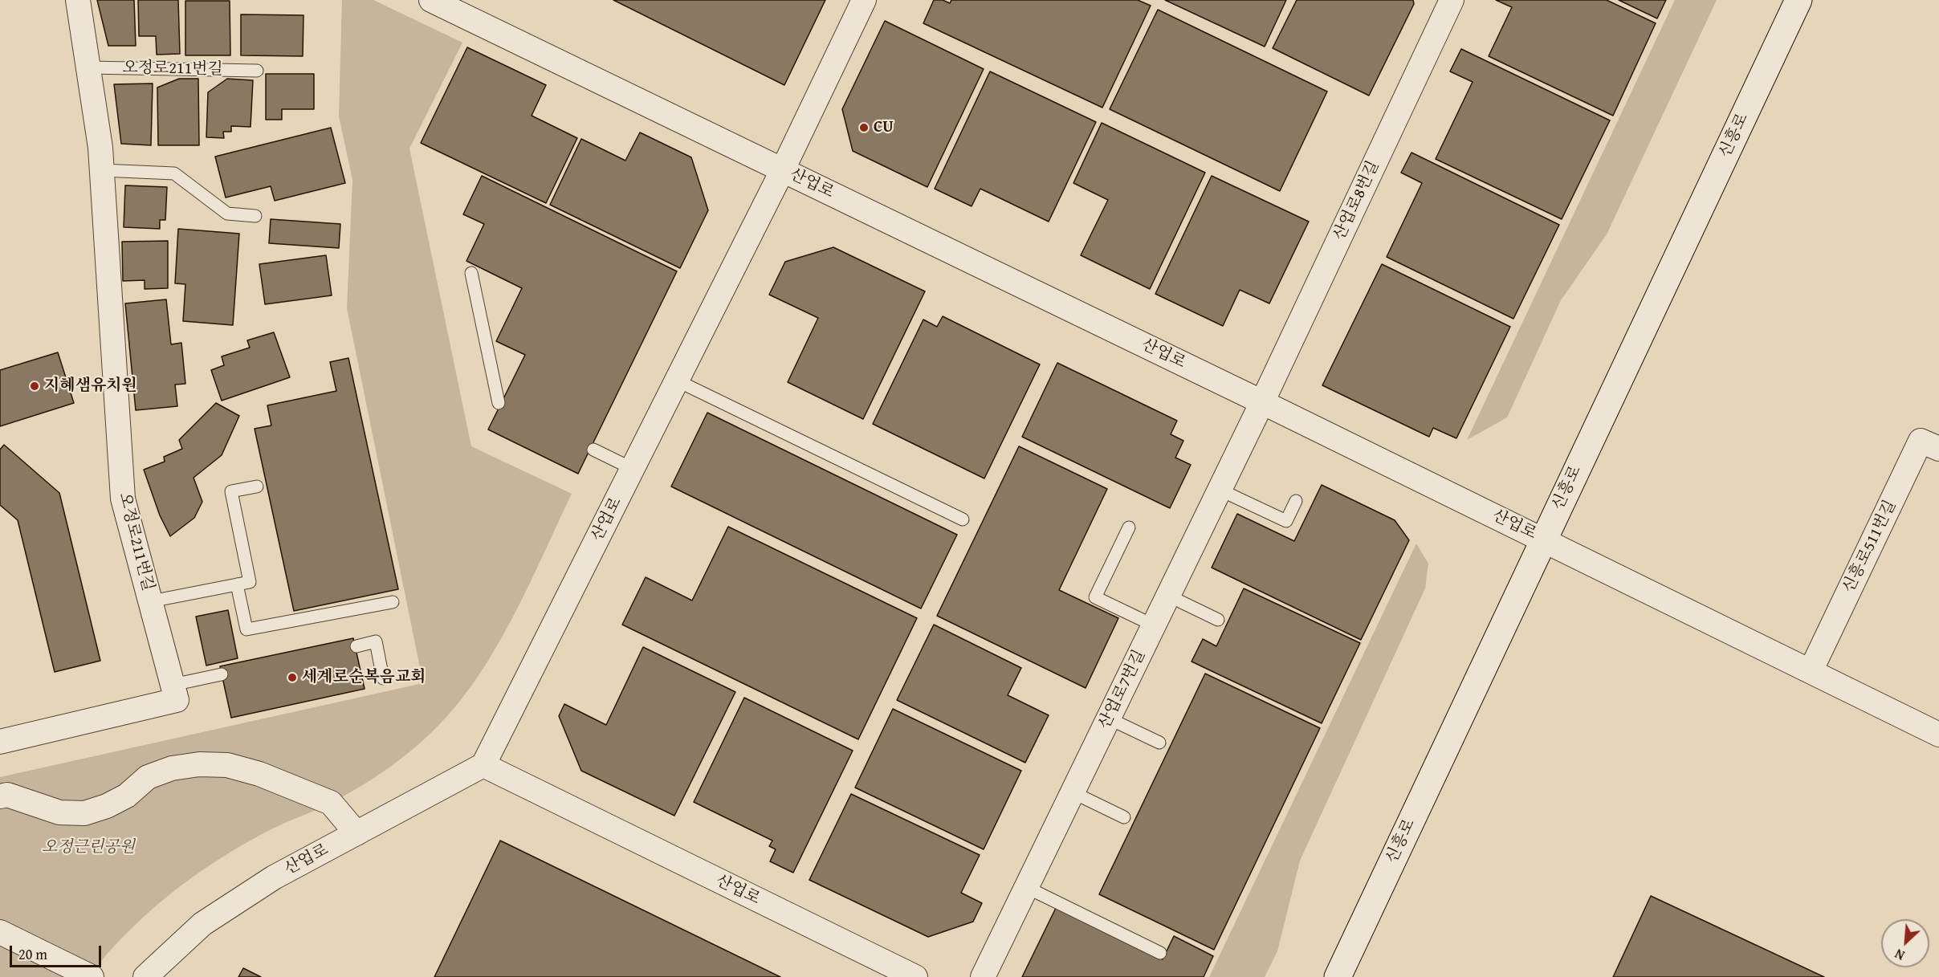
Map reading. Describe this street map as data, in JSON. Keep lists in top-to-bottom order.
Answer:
{
  "streets": {
    "street": [
      "오정로211번길",
      "신흥로",
      "산업로",
      "산업로8번길",
      "신흥로511번길",
      "산업로7번길"
    ]
  },
  "crossings": [
    ["신흥로", "산업로"],
    ["산업로", "산업로8번길"],
    ["산업로", "신흥로511번길"],
    ["산업로", "산업로7번길"],
    ["산업로8번길", "산업로7번길"]
  ],
  "parks": ["오정근린공원"],
  "places": ["CU", "지혜샘유치원", "세계로순복음교회"],
  "scale_bar": "20 m",
  "north": "bottom left"
}
